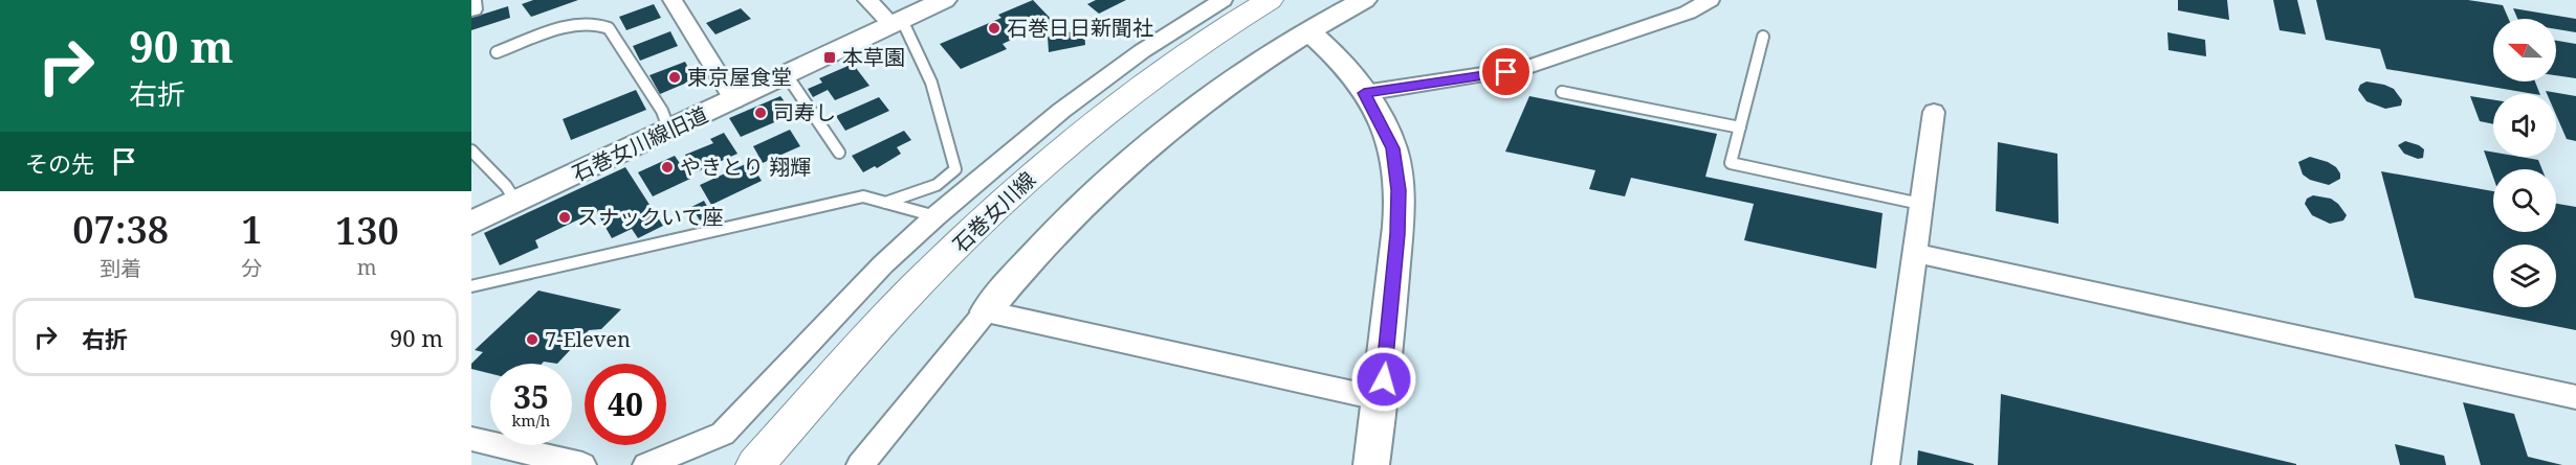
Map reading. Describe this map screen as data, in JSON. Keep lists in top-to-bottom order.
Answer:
{
  "streets": {
    "main road": ["石巻女川線"],
    "street": ["石巻女川線旧道"]
  },
  "places": {
    "other": [
      "石巻日日新聞社",
      "東京屋食堂",
      "司寿し",
      "やきとり 翔輝",
      "スナックいて座",
      "7-Eleven"
    ],
    "transit": ["本草園"]
  },
  "north": "left",
  "page": {
    "turn": ["90 m", "右折"],
    "then": "その先",
    "eta": [
      "07:38",
      "到着",
      "1",
      "分",
      "130",
      "m"
    ],
    "list": [
      {
        "name": "右折",
        "value": "90 m"
      }
    ],
    "speed": "35 km/h",
    "limit": "40"
  }
}
